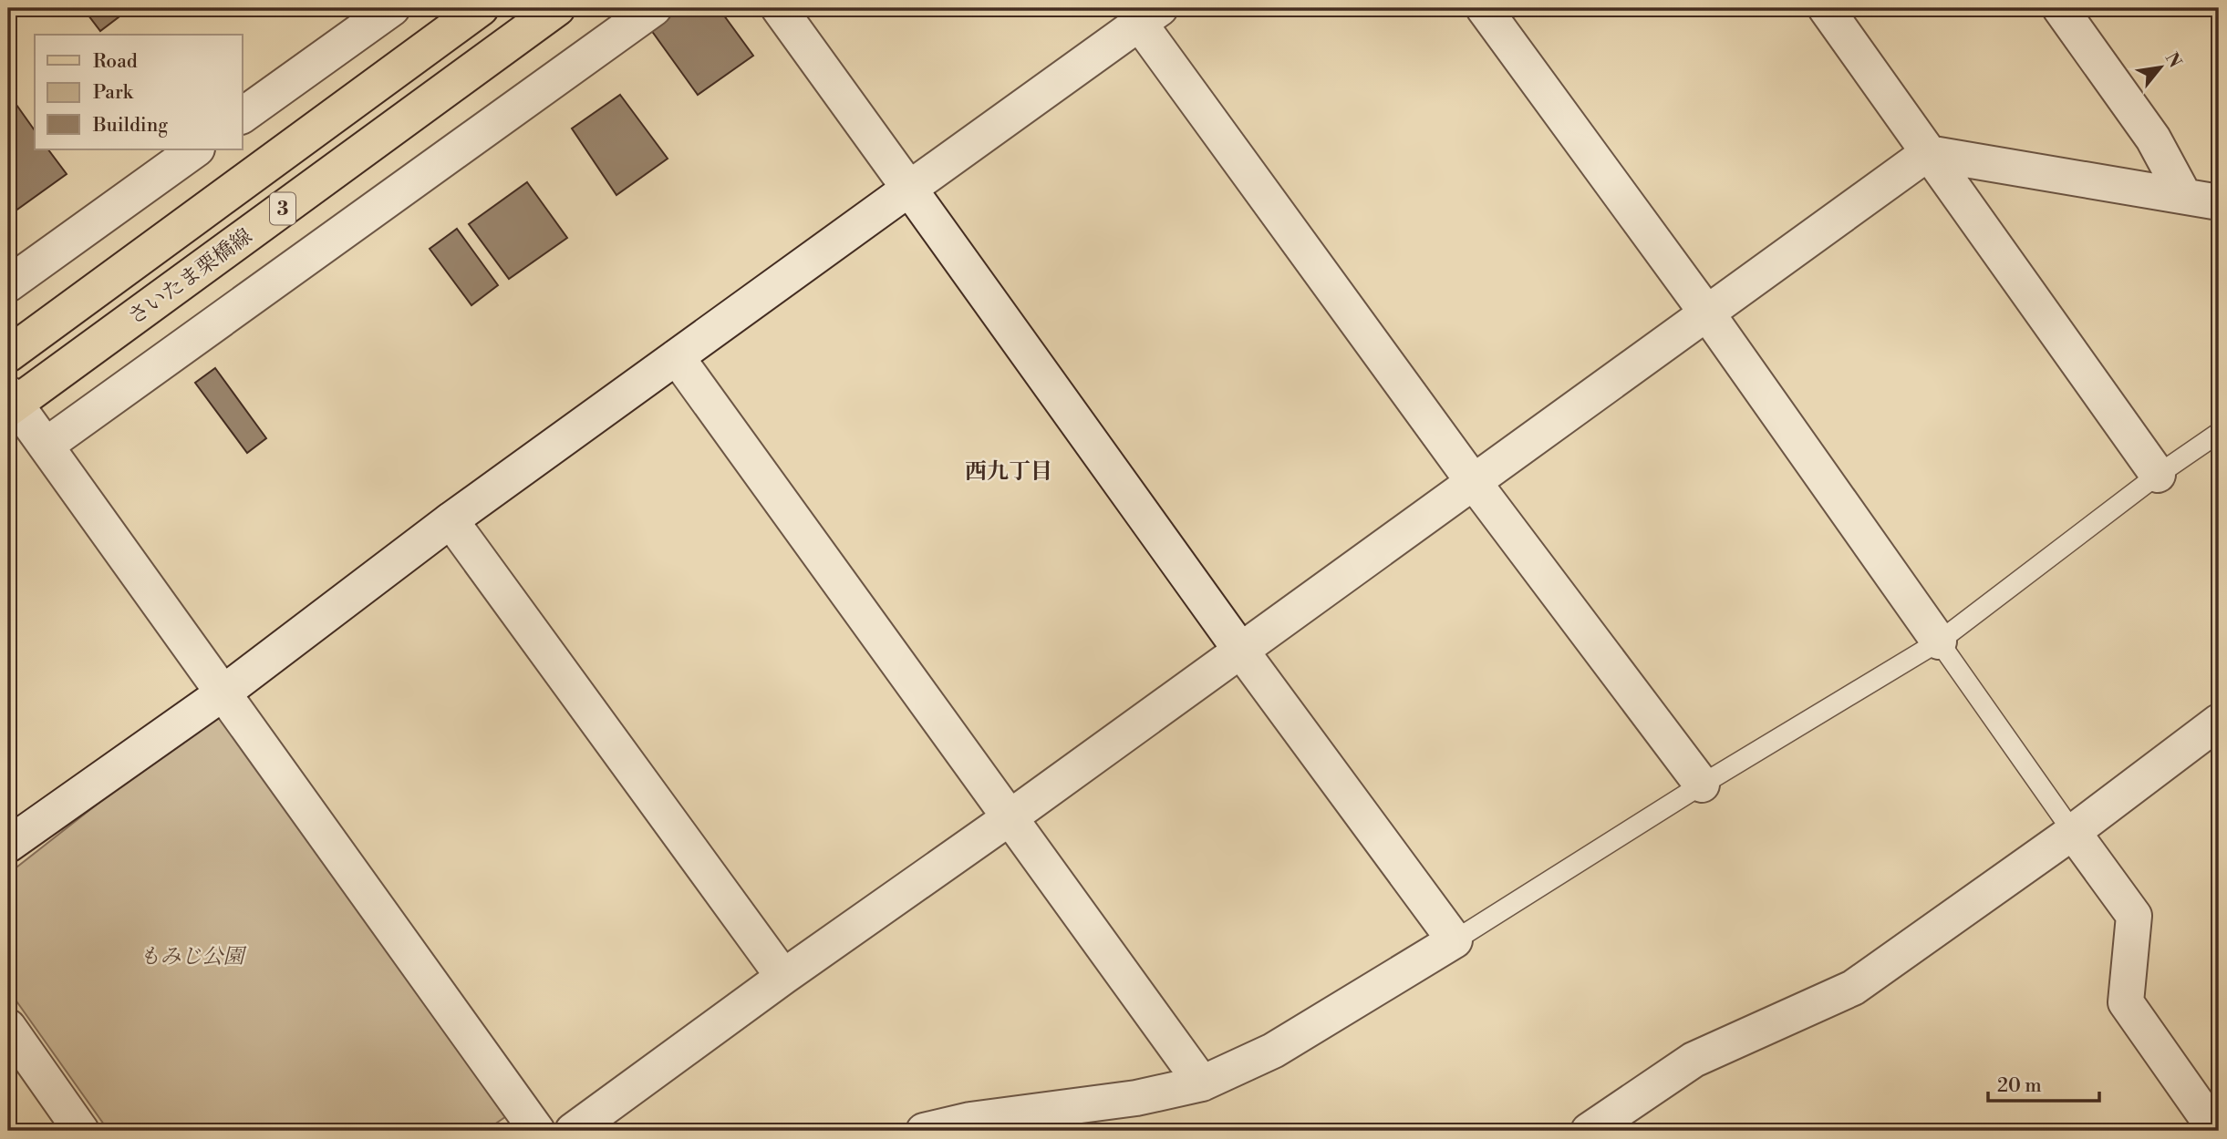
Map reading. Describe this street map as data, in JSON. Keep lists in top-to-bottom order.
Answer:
{
  "streets": {
    "main road": ["3", "さいたま栗橋線"]
  },
  "districts": ["西九丁目"],
  "parks": ["もみじ公園"],
  "legend": ["Road", "Park", "Building"],
  "scale_bar": "20 m",
  "north": "top right"
}
